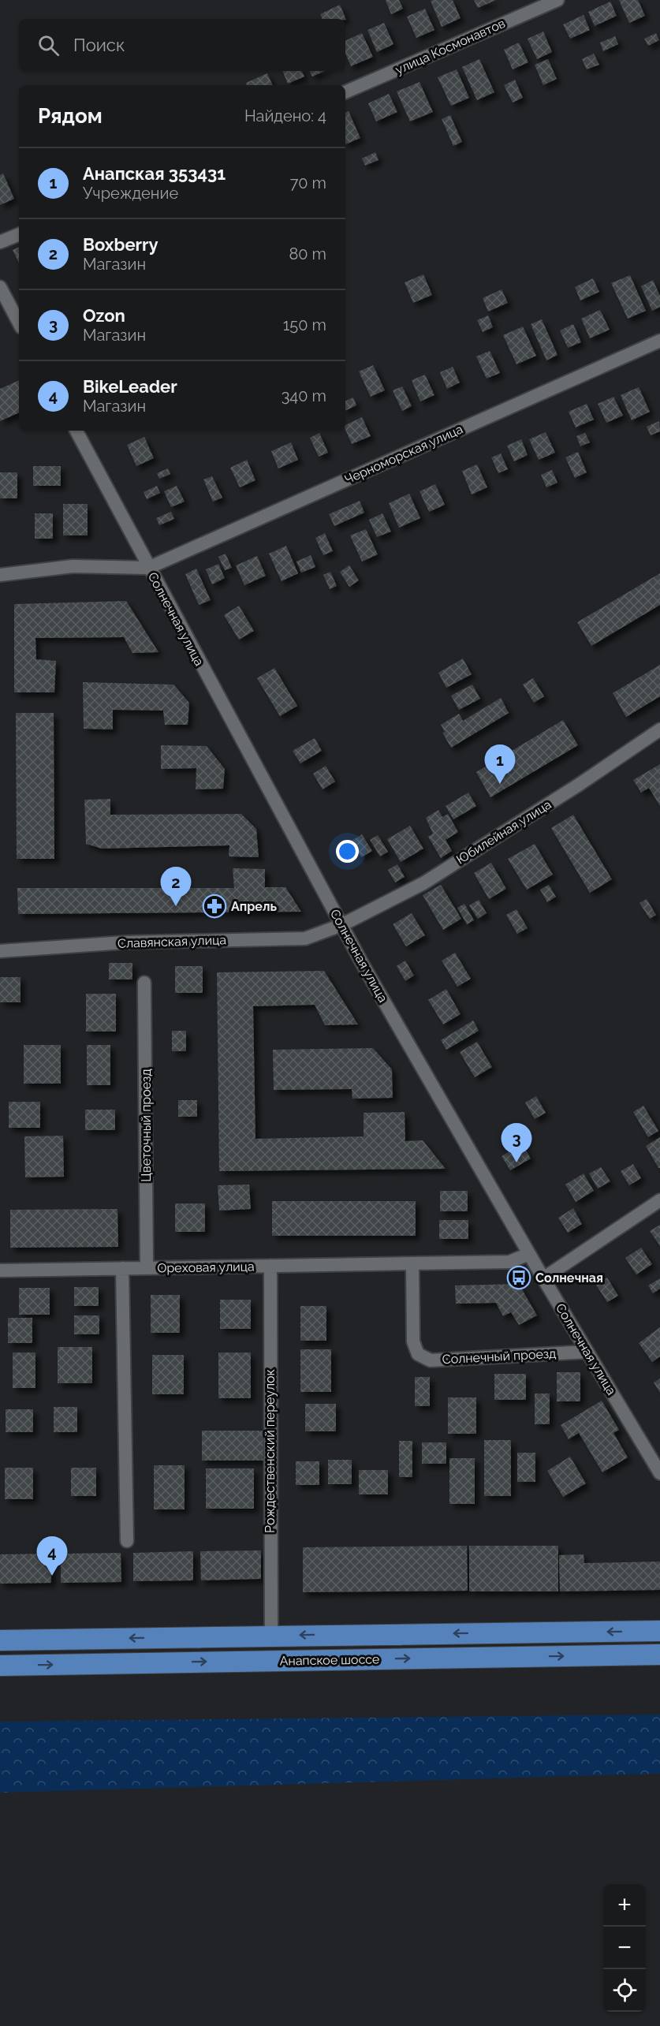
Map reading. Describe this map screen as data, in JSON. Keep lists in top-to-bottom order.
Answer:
{
  "streets": {
    "main road": ["Анапское шоссе"],
    "street": [
      "улица Космонавтов",
      "Черноморская улица",
      "Солнечная улица",
      "Юбилейная улица",
      "Славянская улица",
      "Цветочный проезд",
      "Ореховая улица",
      "Солнечный проезд",
      "Рождественский переулок"
    ]
  },
  "crossings": [
    ["Черноморская улица", "Солнечная улица"],
    ["Солнечная улица", "Юбилейная улица"],
    ["Солнечная улица", "Славянская улица"],
    ["Солнечная улица", "Ореховая улица"],
    ["Солнечная улица", "Солнечный проезд"],
    ["Юбилейная улица", "Славянская улица"],
    ["Цветочный проезд", "Ореховая улица"],
    ["Ореховая улица", "Солнечный проезд"],
    ["Ореховая улица", "Рождественский переулок"],
    ["Рождественский переулок", "Анапское шоссе"]
  ],
  "places": {
    "pharmacy": ["Апрель"],
    "bus stop": ["Солнечная"]
  },
  "page": {
    "search": "Поиск",
    "heading": ["Рядом", "Найдено: 4"],
    "list": [
      {
        "mark": "1",
        "name": "Анапская 353431",
        "note": "Учреждение",
        "value": "70 m"
      },
      {
        "mark": "2",
        "name": "Boxberry",
        "note": "Магазин",
        "value": "80 m"
      },
      {
        "mark": "3",
        "name": "Ozon",
        "note": "Магазин",
        "value": "150 m"
      },
      {
        "mark": "4",
        "name": "BikeLeader",
        "note": "Магазин",
        "value": "340 m"
      }
    ],
    "pins": [
      "1",
      "2",
      "3",
      "4"
    ],
    "map_buttons": ["+", "−"]
  }
}
